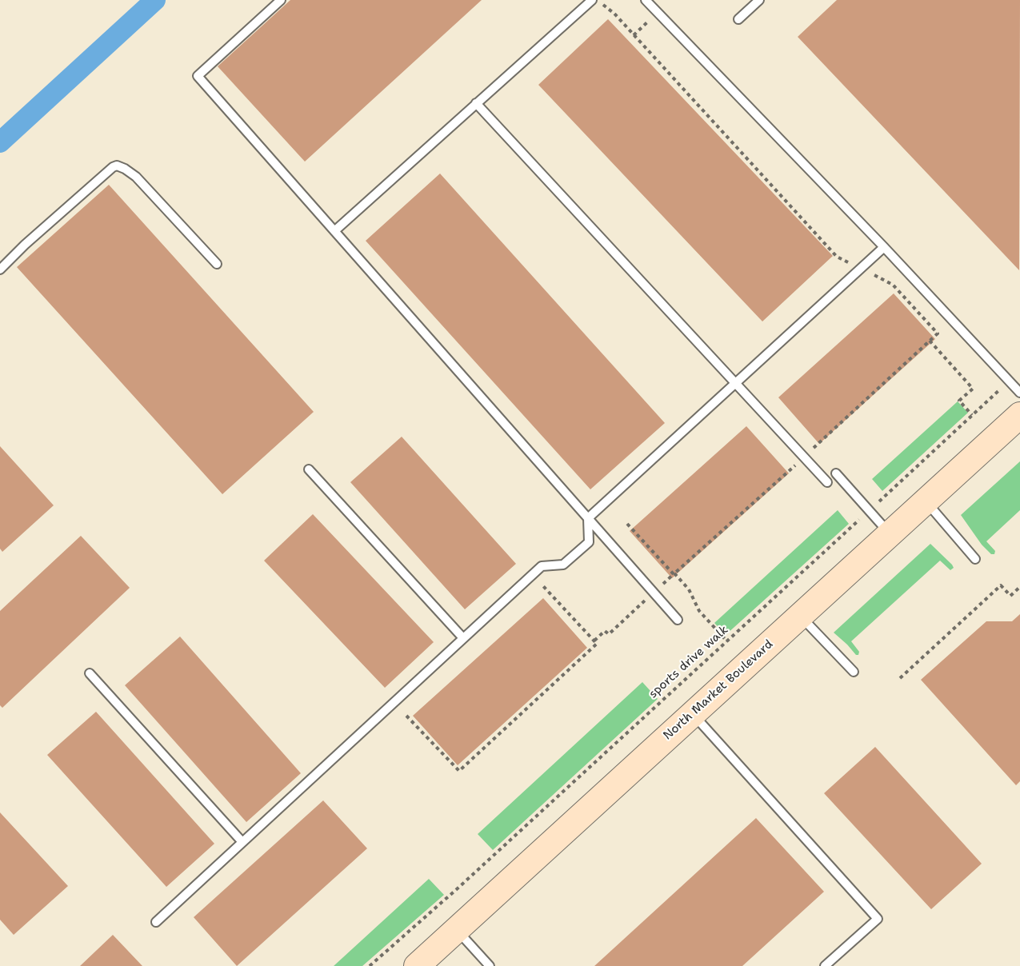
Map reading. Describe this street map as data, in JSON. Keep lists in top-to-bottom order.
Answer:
{
  "streets": {
    "main road": ["North Market Boulevard"],
    "path": ["sports drive walk"]
  }
}
